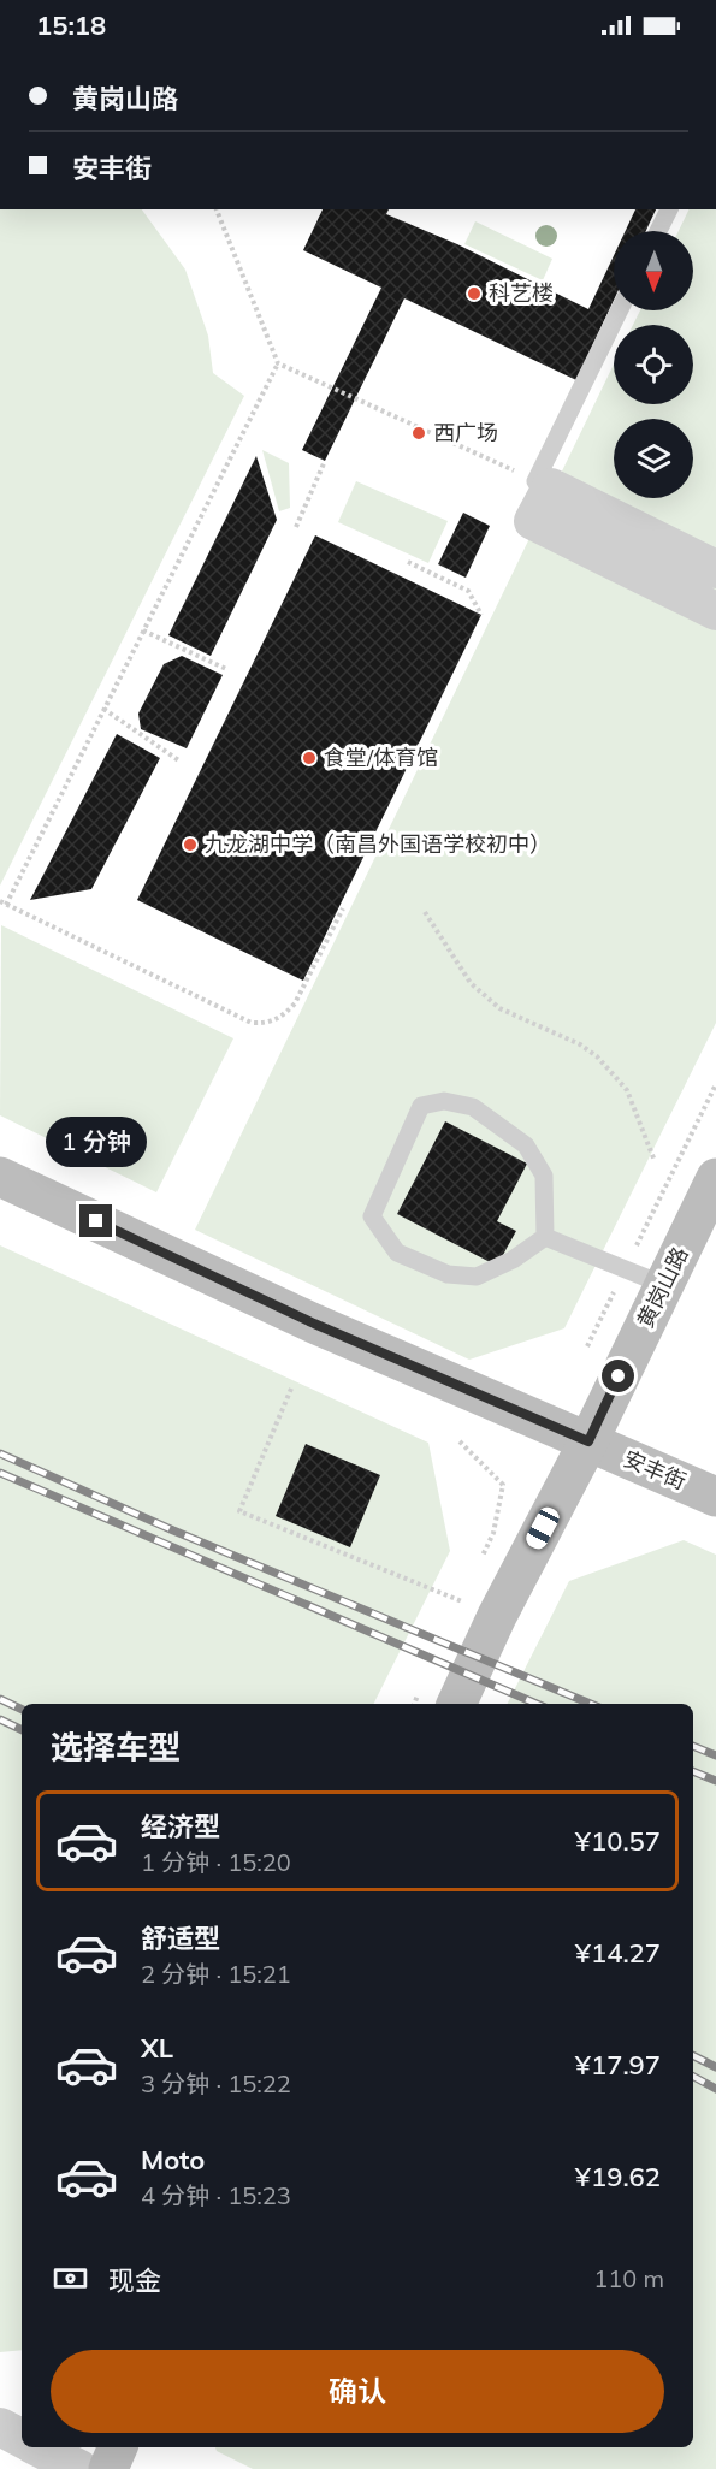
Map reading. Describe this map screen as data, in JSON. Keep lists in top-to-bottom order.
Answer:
{
  "streets": {
    "street": ["黄岗山路", "安丰街"]
  },
  "crossings": [
    ["黄岗山路", "安丰街"]
  ],
  "places": [
    "科艺楼",
    "西广场",
    "食堂/体育馆",
    "九龙湖中学（南昌外国语学校初中）"
  ],
  "north": "bottom",
  "page": {
    "status": "15:18",
    "banner": ["黄岗山路", "安丰街"],
    "bubble": "1 分钟",
    "heading": "选择车型",
    "list": [
      {
        "name": "经济型",
        "note": "1 分钟 · 15:20",
        "value": "¥10.57"
      },
      {
        "name": "舒适型",
        "note": "2 分钟 · 15:21",
        "value": "¥14.27"
      },
      {
        "name": "XL",
        "note": "3 分钟 · 15:22",
        "value": "¥17.97"
      },
      {
        "name": "Moto",
        "note": "4 分钟 · 15:23",
        "value": "¥19.62"
      }
    ],
    "pay": ["现金", "110 m"],
    "buttons": "确认"
  }
}
